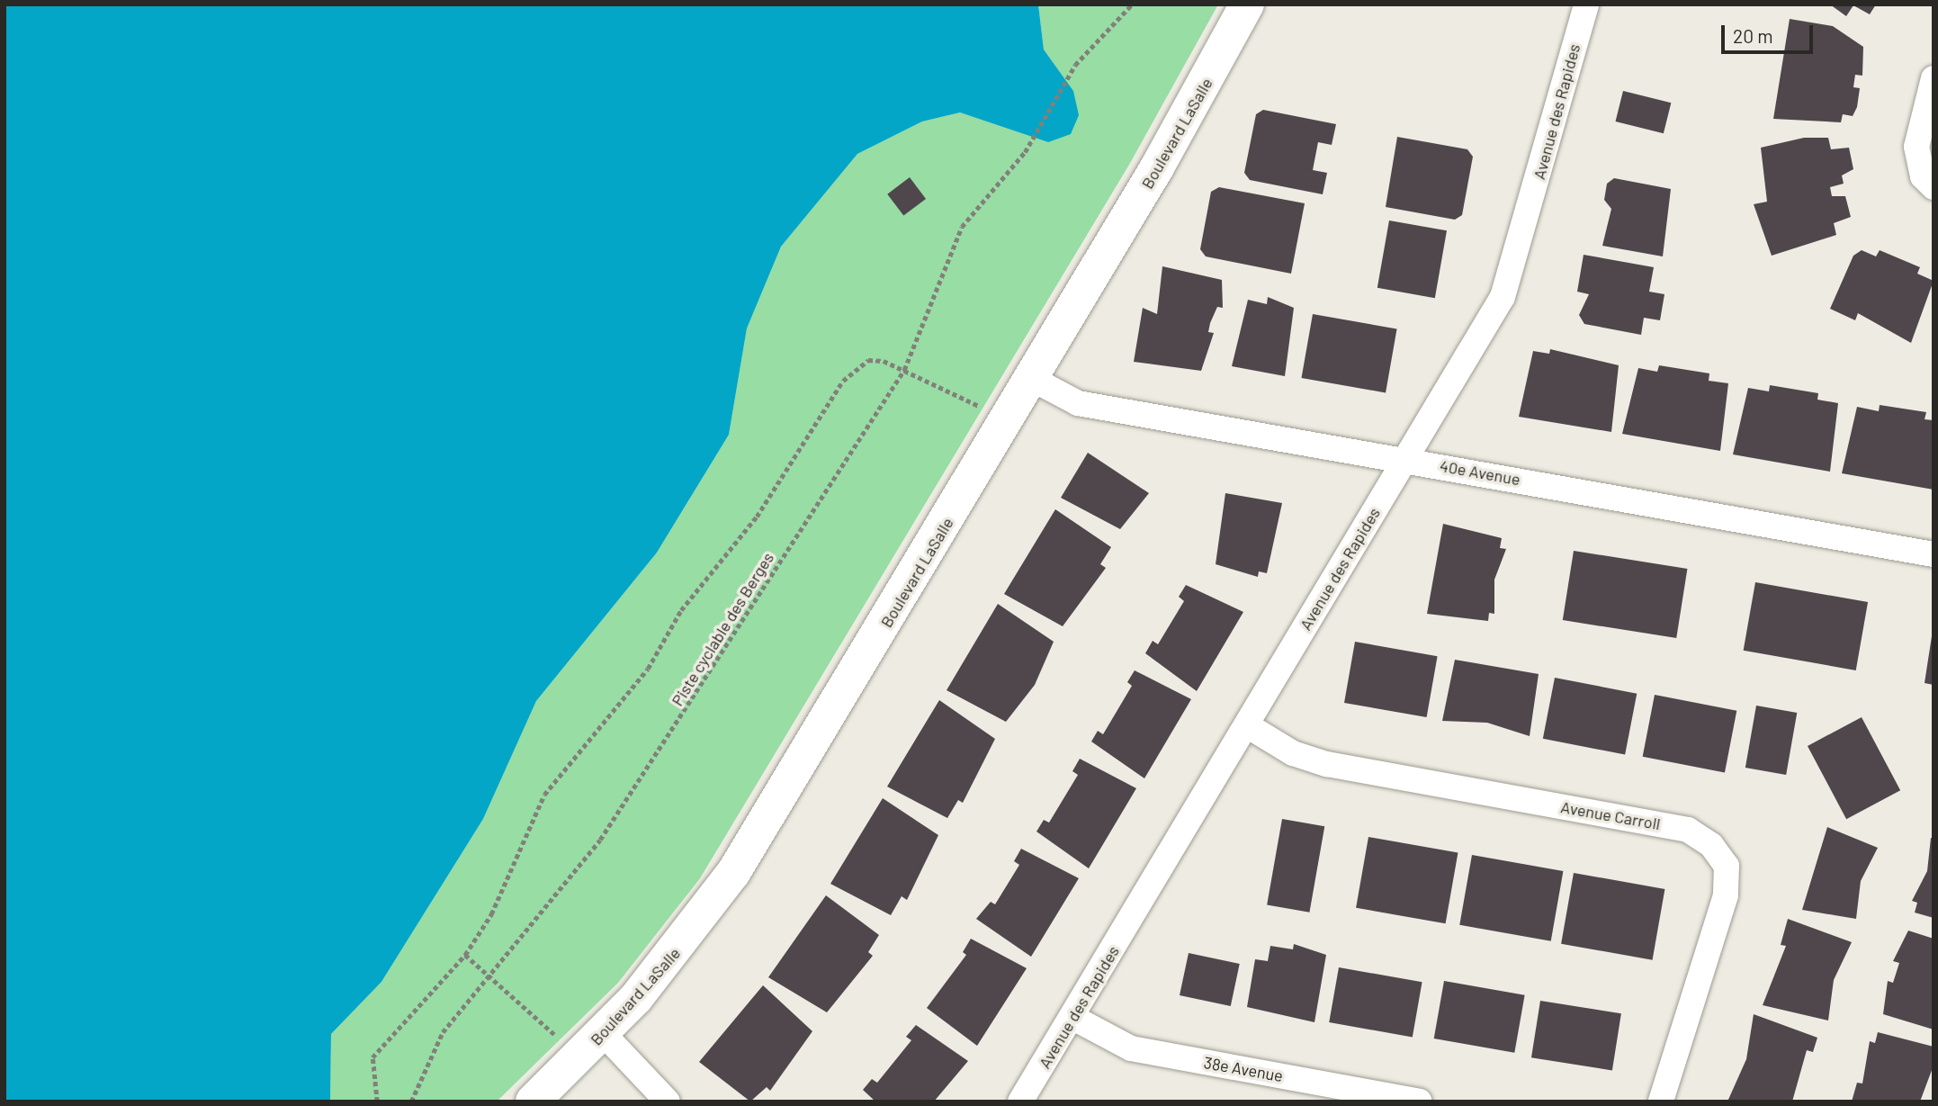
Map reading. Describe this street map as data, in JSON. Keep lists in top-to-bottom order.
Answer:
{
  "streets": {
    "main road": ["Boulevard LaSalle"],
    "street": [
      "Avenue des Rapides",
      "40e Avenue",
      "Avenue Carroll",
      "38e Avenue"
    ],
    "path": ["Piste cyclable des Berges"]
  },
  "crossings": [
    ["Avenue des Rapides", "40e Avenue"],
    ["Avenue des Rapides", "Avenue Carroll"],
    ["Avenue des Rapides", "38e Avenue"],
    ["Boulevard LaSalle", "40e Avenue"]
  ],
  "scale_bar": "20 m"
}
